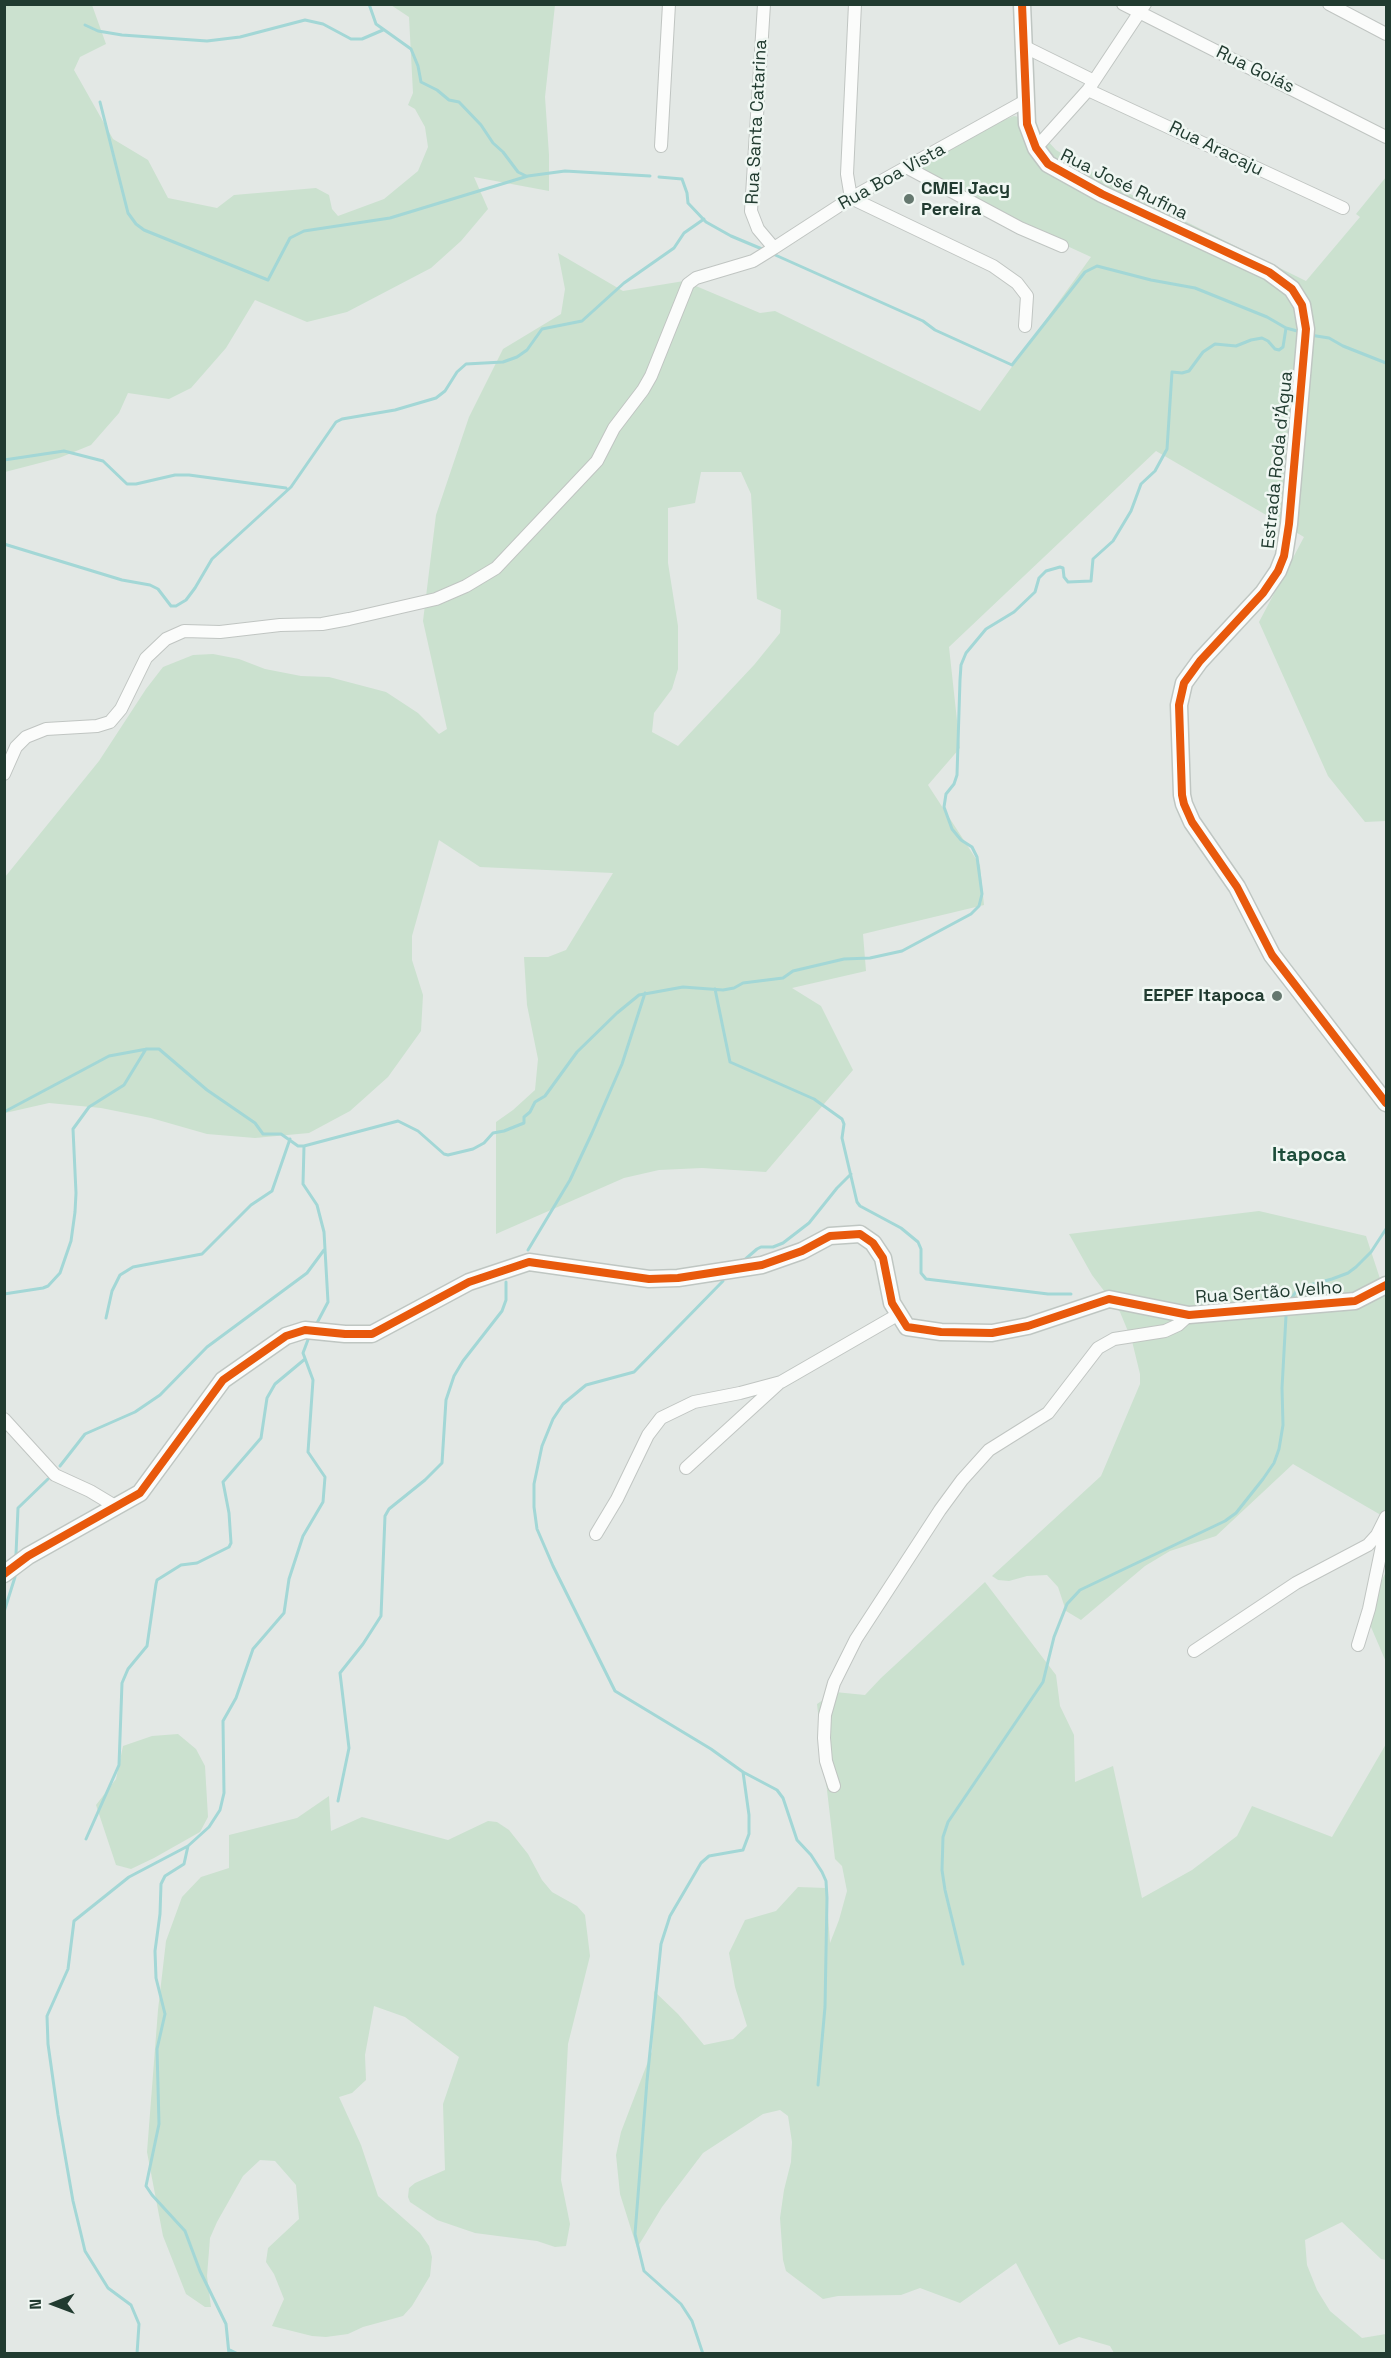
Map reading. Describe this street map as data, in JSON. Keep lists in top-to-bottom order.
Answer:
{
  "streets": {
    "street": [
      "Rua Goiás",
      "Rua Santa Catarina",
      "Rua Aracaju",
      "Rua Boa Vista",
      "Rua José Rufina",
      "Estrada Roda d'Água",
      "Rua Sertão Velho"
    ]
  },
  "crossings": [
    ["Rua Santa Catarina", "Rua Boa Vista"],
    ["Rua Boa Vista", "Rua José Rufina"],
    ["Rua José Rufina", "Estrada Roda d'Água"]
  ],
  "districts": ["Itapoca"],
  "places": ["CMEI Jacy Pereira", "EEPEF Itapoca"],
  "north": "left"
}
